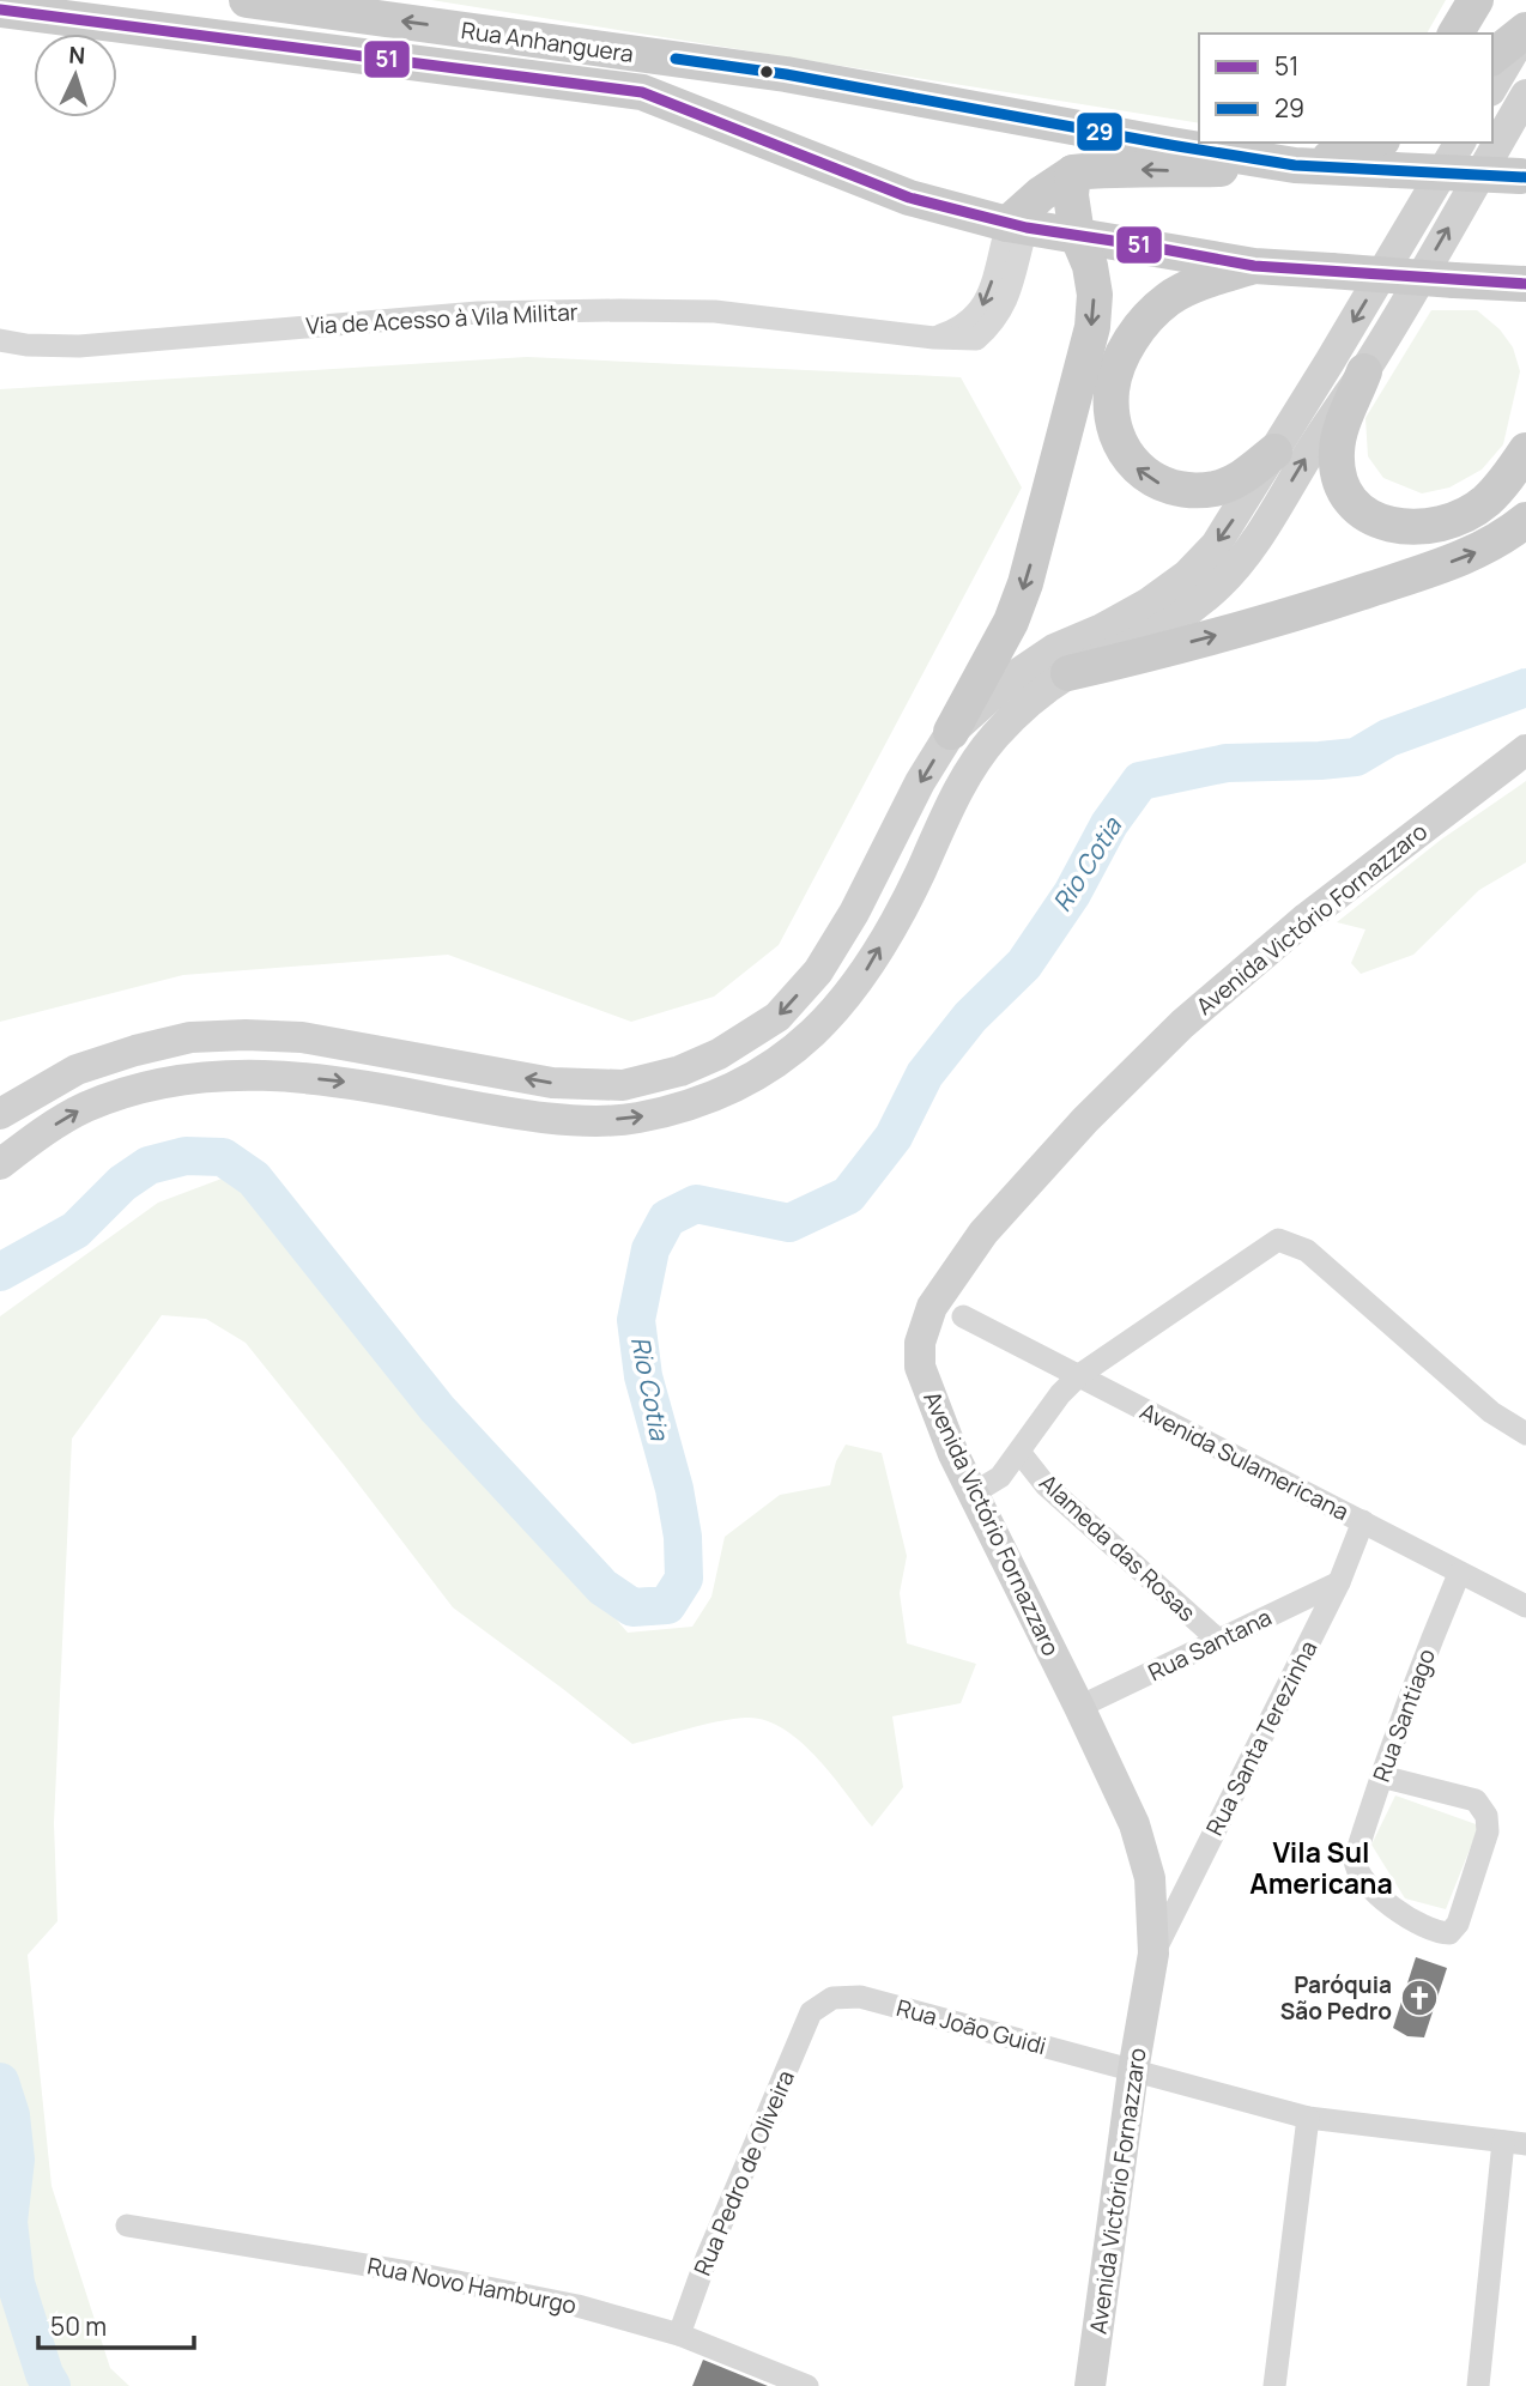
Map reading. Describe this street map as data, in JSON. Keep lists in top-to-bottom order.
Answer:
{
  "streets": {
    "main road": ["Rua Anhanguera", "Avenida Victório Fornazzaro"],
    "street": [
      "Via de Acesso à Vila Militar",
      "Avenida Sulamericana",
      "Alameda das Rosas",
      "Rua Santana",
      "Rua Santiago",
      "Rua Santa Terezinha",
      "Rua João Guidi",
      "Rua Pedro de Oliveira",
      "Rua Novo Hamburgo"
    ]
  },
  "crossings": [
    ["Rua Anhanguera", "Via de Acesso à Vila Militar"],
    ["Avenida Victório Fornazzaro", "Rua Santana"],
    ["Avenida Victório Fornazzaro", "Rua Santa Terezinha"],
    ["Avenida Victório Fornazzaro", "Rua João Guidi"],
    ["Avenida Sulamericana", "Rua Santiago"],
    ["Avenida Sulamericana", "Rua Santa Terezinha"],
    ["Alameda das Rosas", "Rua Santana"],
    ["Rua Santana", "Rua Santa Terezinha"],
    ["Rua João Guidi", "Rua Pedro de Oliveira"],
    ["Rua Pedro de Oliveira", "Rua Novo Hamburgo"]
  ],
  "districts": ["Vila Sul Americana"],
  "water": ["Rio Cotia"],
  "places": {
    "church": ["Paróquia São Pedro"]
  },
  "lines": ["transit line 51", "transit line 29"],
  "legend": ["51", "29"],
  "scale_bar": "50 m",
  "north": "top"
}
